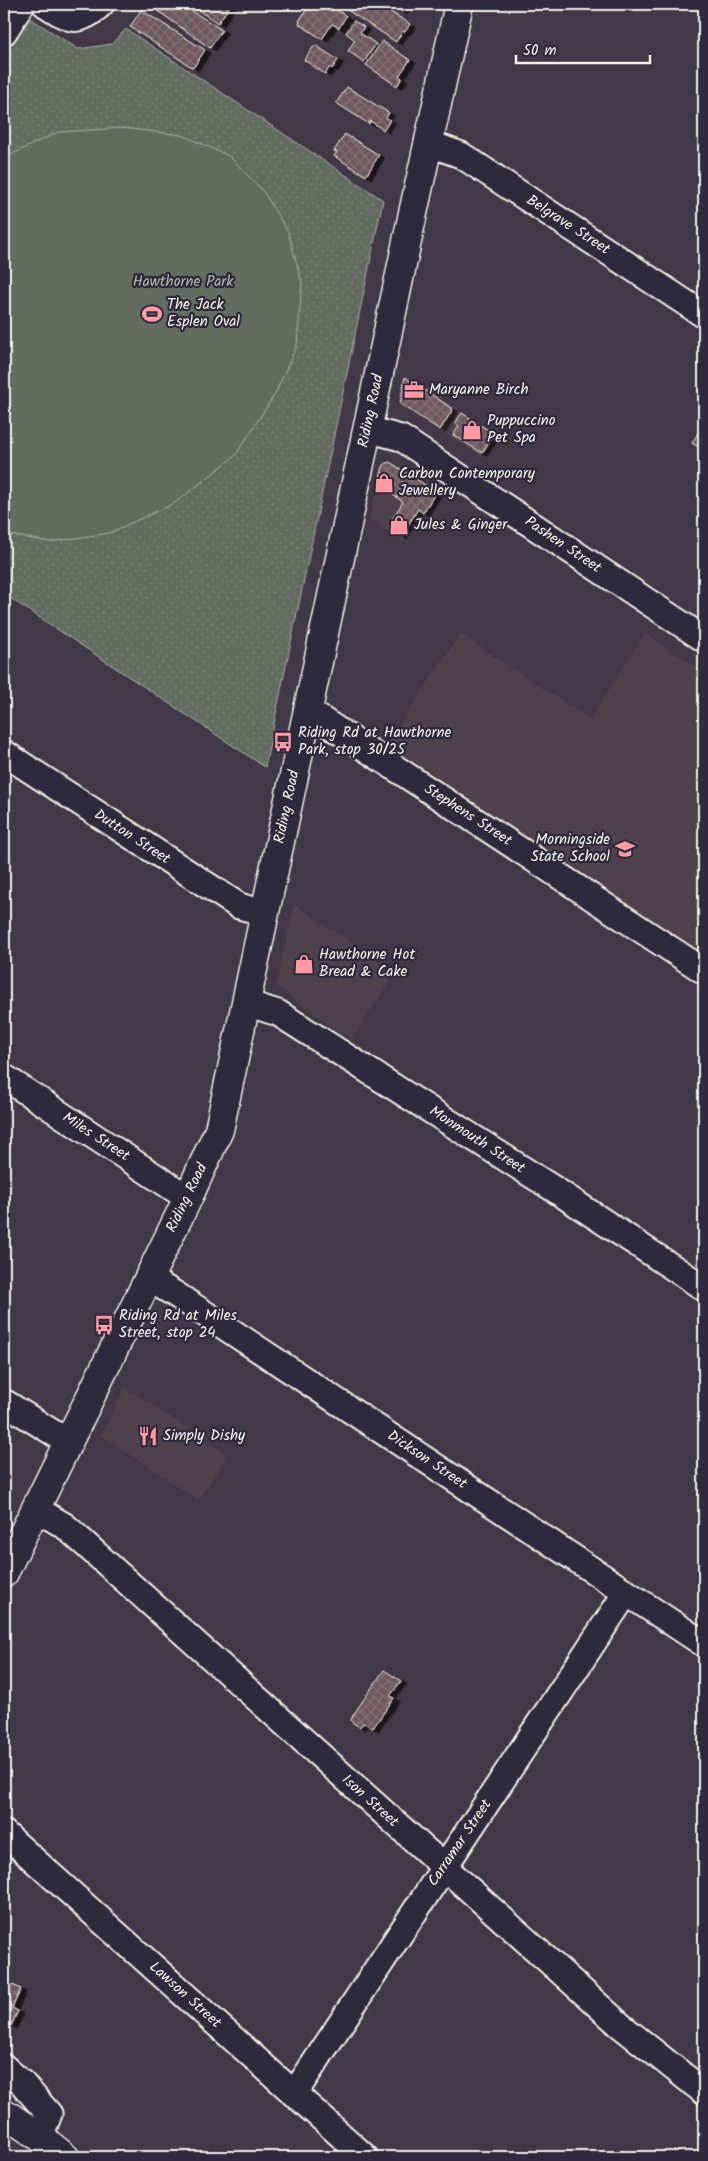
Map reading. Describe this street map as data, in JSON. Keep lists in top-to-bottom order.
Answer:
{
  "streets": {
    "main road": ["Riding Road"],
    "street": [
      "Belgrave Street",
      "Pashen Street",
      "Stephens Street",
      "Dutton Street",
      "Miles Street",
      "Monmouth Street",
      "Dickson Street",
      "Ison Street",
      "Carramar Street",
      "Lawson Street"
    ]
  },
  "crossings": [
    ["Belgrave Street", "Riding Road"],
    ["Riding Road", "Pashen Street"],
    ["Riding Road", "Stephens Street"],
    ["Riding Road", "Dutton Street"],
    ["Riding Road", "Miles Street"],
    ["Riding Road", "Monmouth Street"],
    ["Riding Road", "Dickson Street"],
    ["Riding Road", "Ison Street"],
    ["Dickson Street", "Carramar Street"],
    ["Ison Street", "Carramar Street"],
    ["Carramar Street", "Lawson Street"]
  ],
  "parks": ["Hawthorne Park"],
  "places": {
    "sports": ["The Jack Esplen Oval"],
    "office": ["Maryanne Birch"],
    "shop": [
      "Puppuccino Pet Spa",
      "Carbon Contemporary Jewellery",
      "Jules & Ginger",
      "Hawthorne Hot Bread & Cake"
    ],
    "bus stop": ["Riding Rd at Hawthorne Park, stop 30/25", "Riding Rd at Miles Street, stop 24"],
    "school or university": ["Morningside State School"],
    "restaurant": ["Simply Dishy"]
  },
  "scale_bar": "50 m"
}
